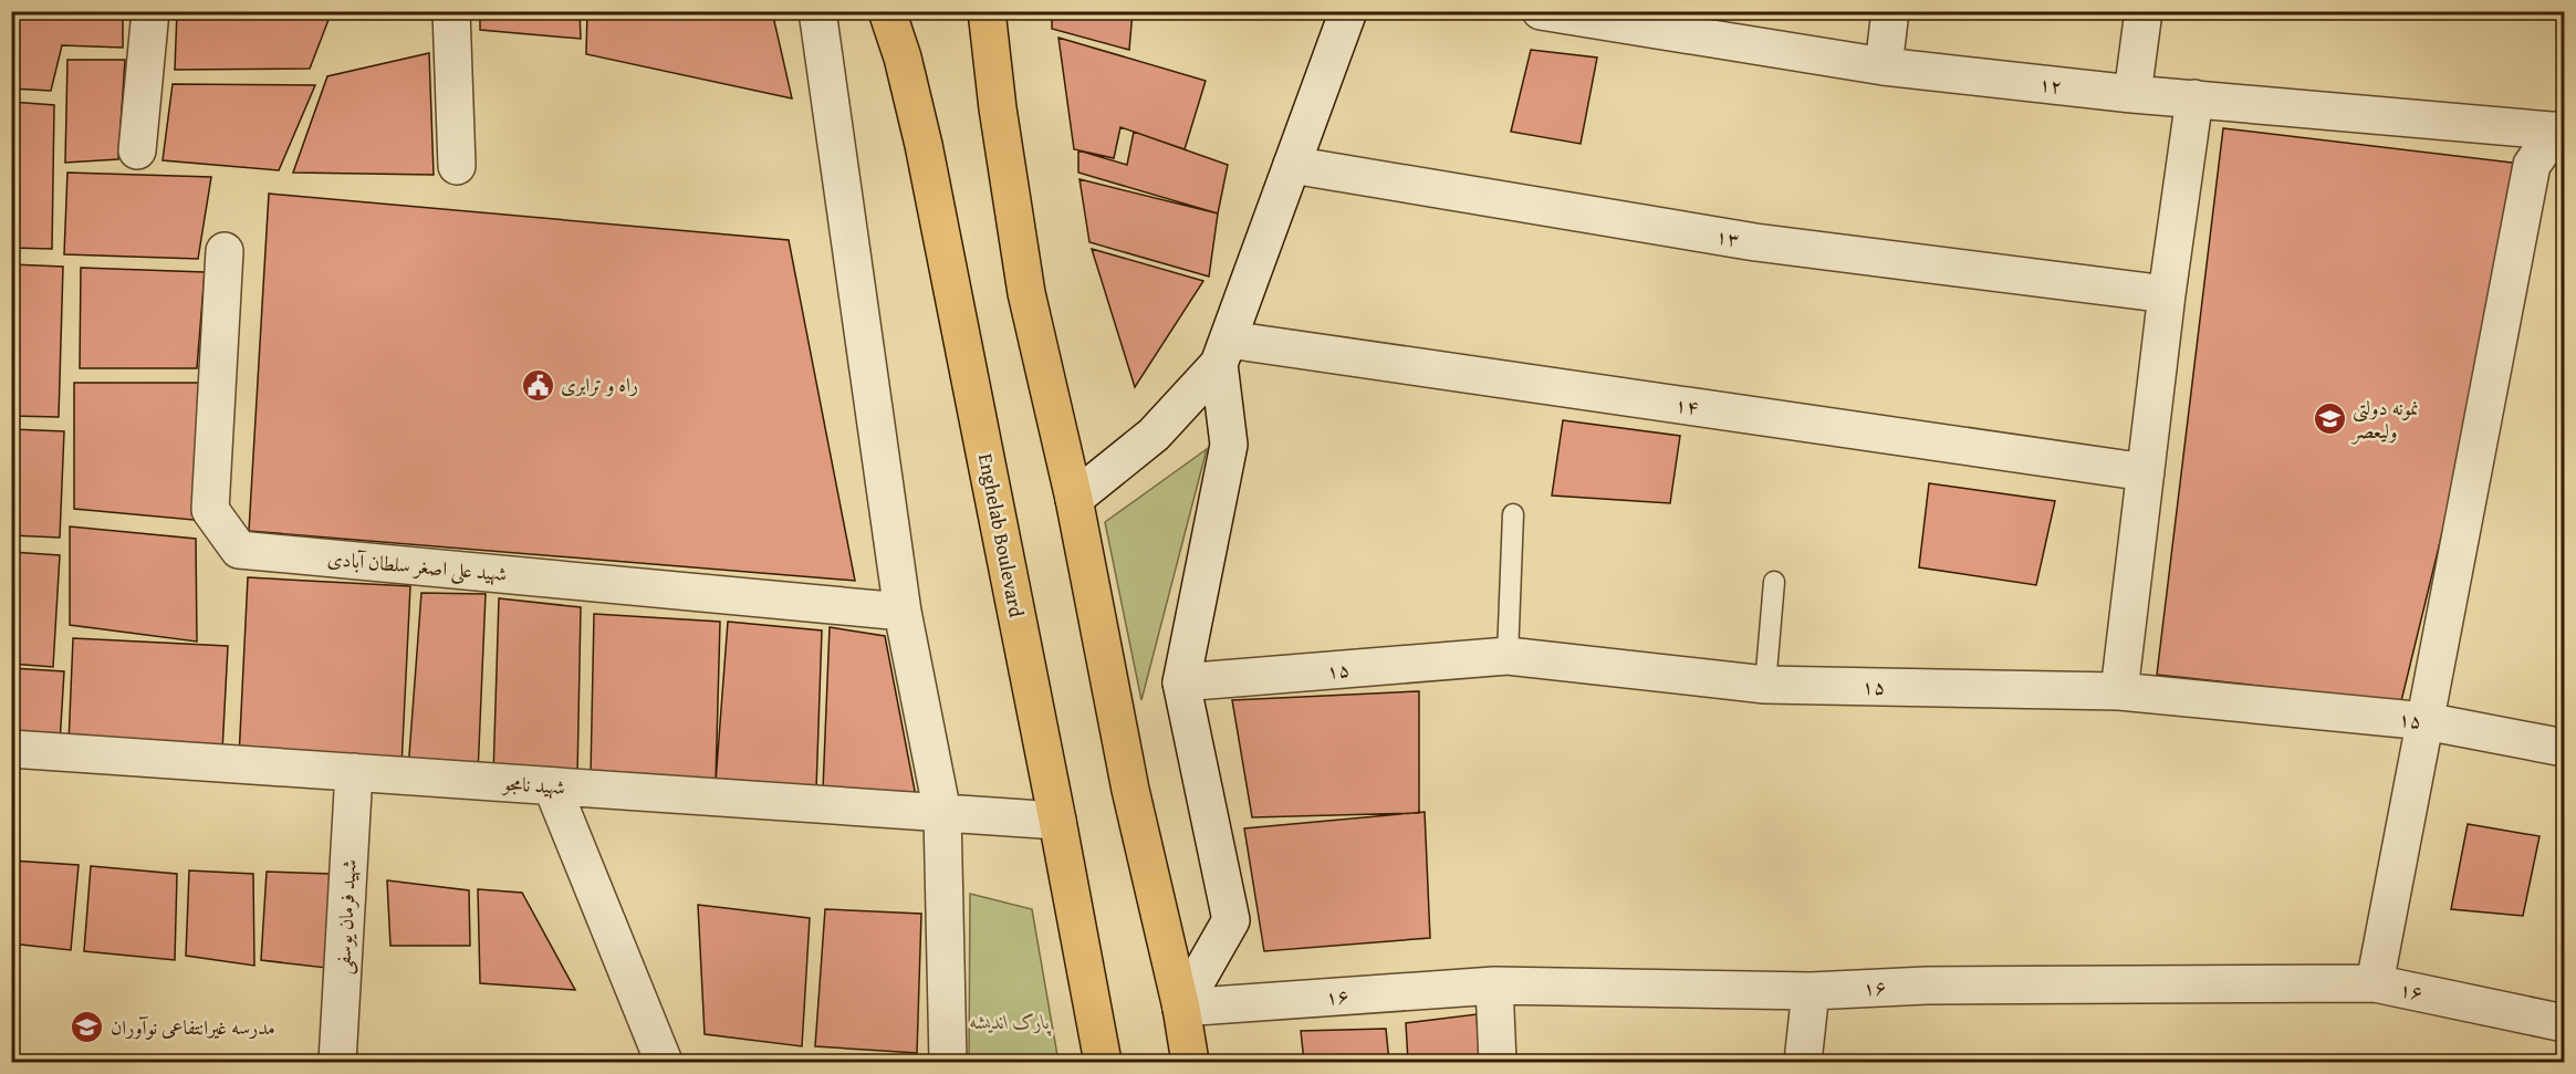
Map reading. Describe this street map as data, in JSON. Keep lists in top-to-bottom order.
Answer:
{
  "streets": {
    "main road": ["Enghelab Boulevard"],
    "street": [
      "۱۲",
      "۱۳",
      "۱۴",
      "شهید علی اصغر سلطان آبادی",
      "۱۵",
      "شهید نامجو",
      "شهید فرمان یوسفی",
      "۱۶"
    ]
  },
  "crossings": [
    ["Enghelab Boulevard", "شهید نامجو"],
    ["شهید نامجو", "شهید فرمان یوسفی"]
  ],
  "parks": ["پارک اندیشه"],
  "places": {
    "public building": ["راه و ترابری"],
    "school or university": ["نمونه دولتی ولیعصر", "مدرسه غیرانتفاعی نوآوران"]
  }
}
